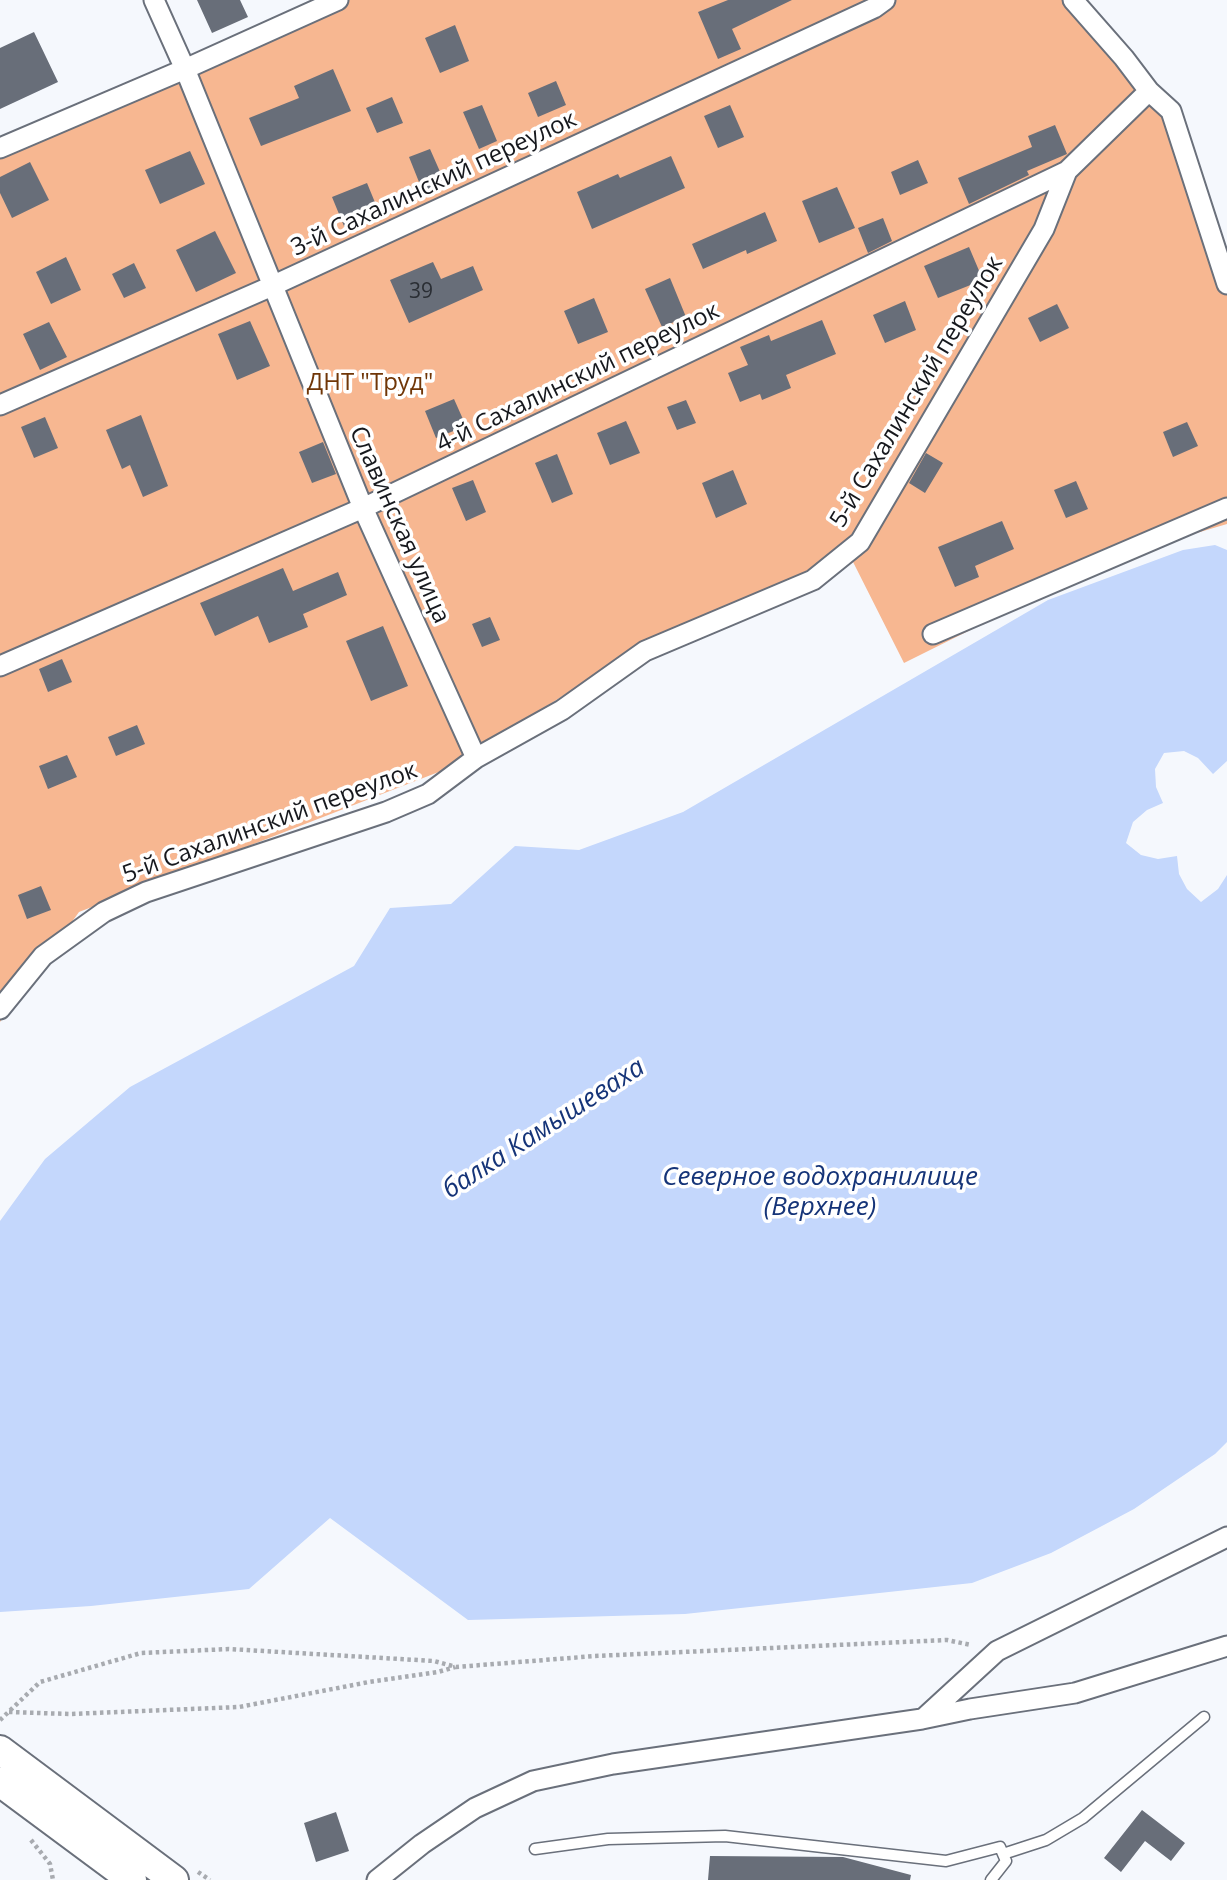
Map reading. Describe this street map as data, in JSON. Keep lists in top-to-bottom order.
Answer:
{
  "streets": {
    "street": [
      "3-й Сахалинский переулок",
      "4-й Сахалинский переулок",
      "5-й Сахалинский переулок",
      "Славинская улица"
    ]
  },
  "crossings": [
    ["3-й Сахалинский переулок", "Славинская улица"],
    ["4-й Сахалинский переулок", "5-й Сахалинский переулок"],
    ["4-й Сахалинский переулок", "Славинская улица"],
    ["5-й Сахалинский переулок", "Славинская улица"]
  ],
  "water": ["балка Камышеваха", "Северное водохранилище (Верхнее)"],
  "parks": ["ДНТ \"Труд\""],
  "house_numbers": ["39"]
}
